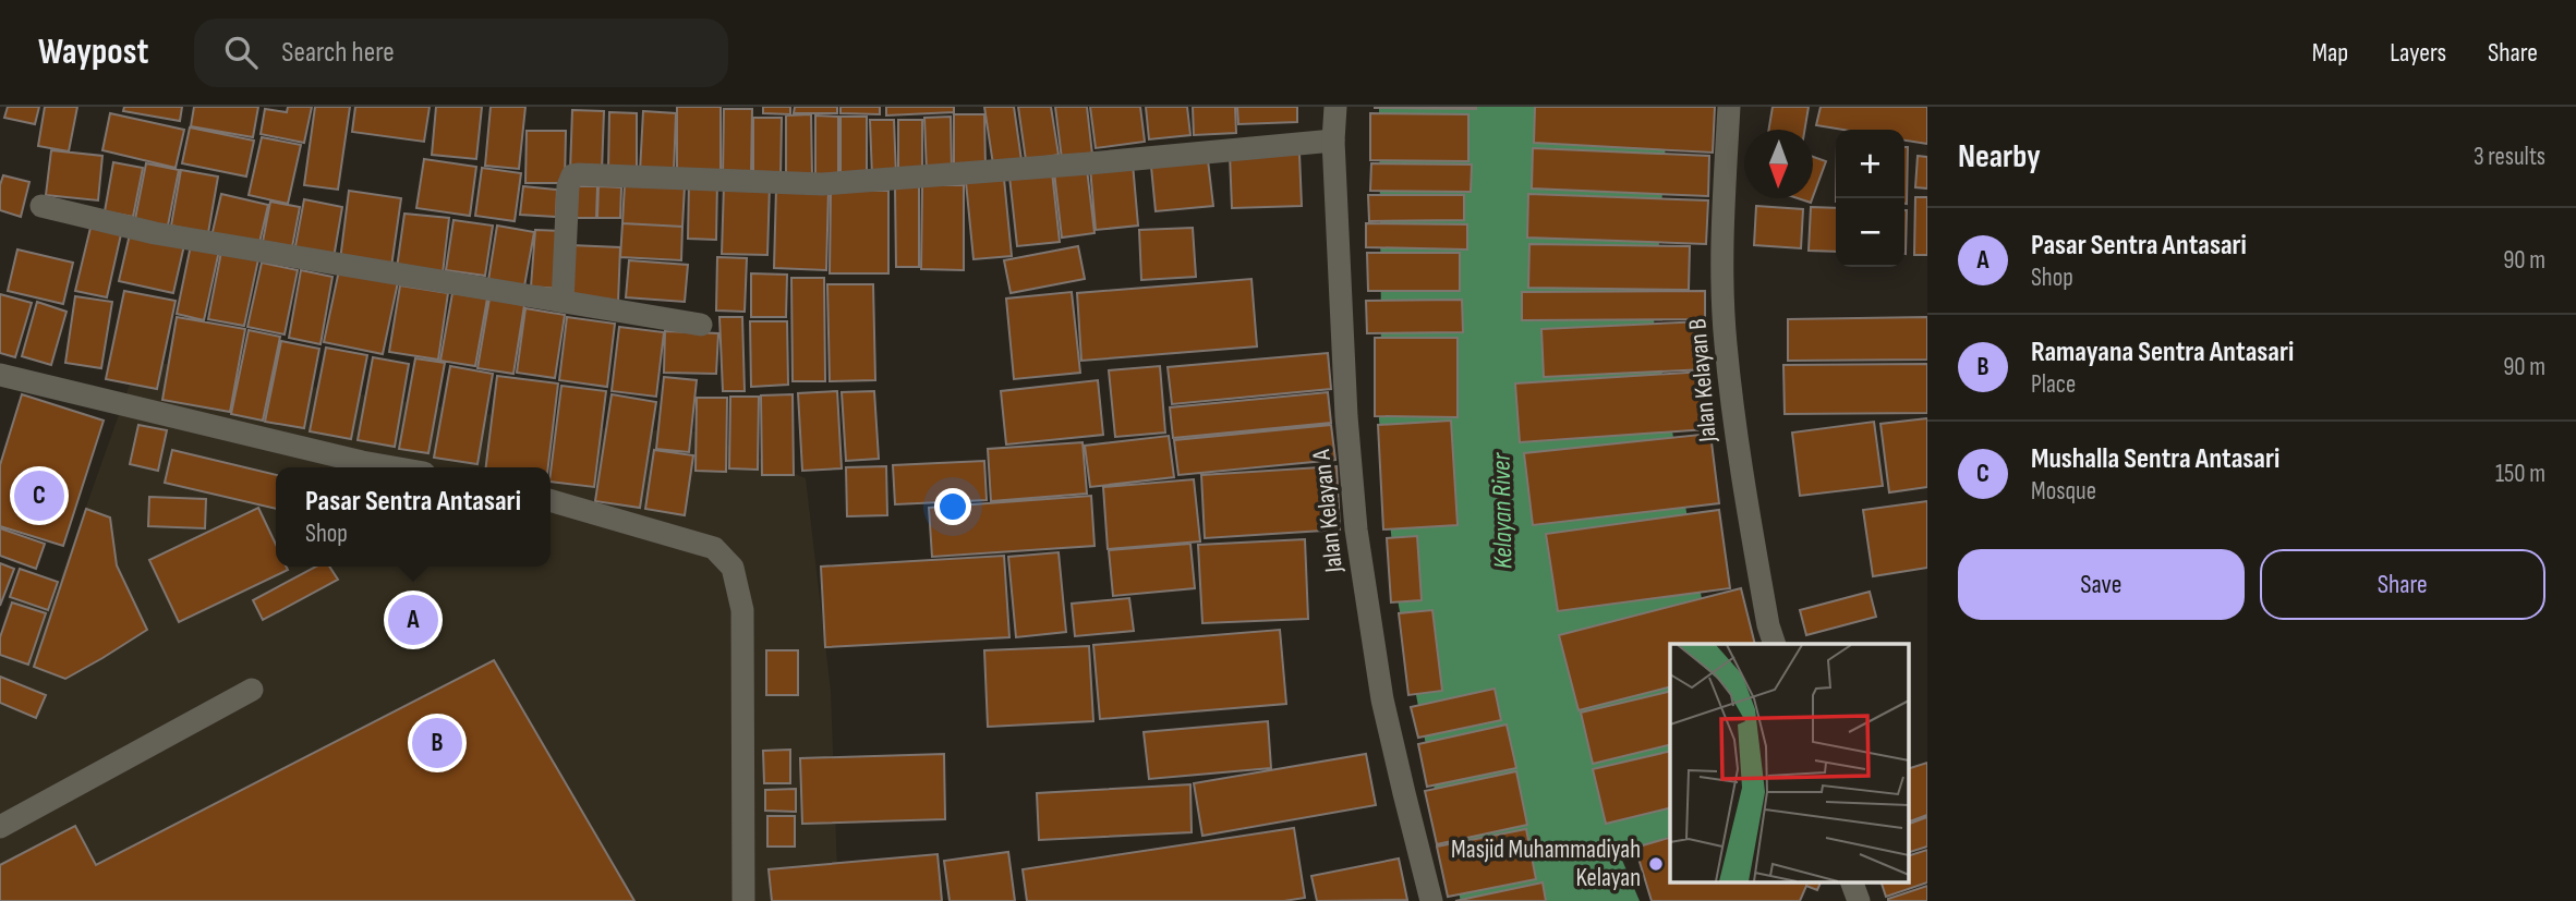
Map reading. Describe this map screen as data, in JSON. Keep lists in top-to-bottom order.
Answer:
{
  "streets": {
    "street": ["Jalan Kelayan B", "Jalan Kelayan A"]
  },
  "water": ["Kelayan River"],
  "places": ["Masjid Muhammadiyah Kelayan"],
  "north": "bottom",
  "page": {
    "header": "Waypost",
    "search": "Search here",
    "nav": ["Map", "Layers", "Share"],
    "heading": ["Nearby", "3 results"],
    "map_buttons": ["+", "−"],
    "list": [
      {
        "mark": "A",
        "name": "Pasar Sentra Antasari",
        "note": "Shop",
        "value": "90 m"
      },
      {
        "mark": "B",
        "name": "Ramayana Sentra Antasari",
        "note": "Place",
        "value": "90 m"
      },
      {
        "mark": "C",
        "name": "Mushalla Sentra Antasari",
        "note": "Mosque",
        "value": "150 m"
      }
    ],
    "pins": ["C", "A", "B"],
    "popup": ["Pasar Sentra Antasari", "Shop"],
    "buttons": ["Save", "Share"]
  }
}
